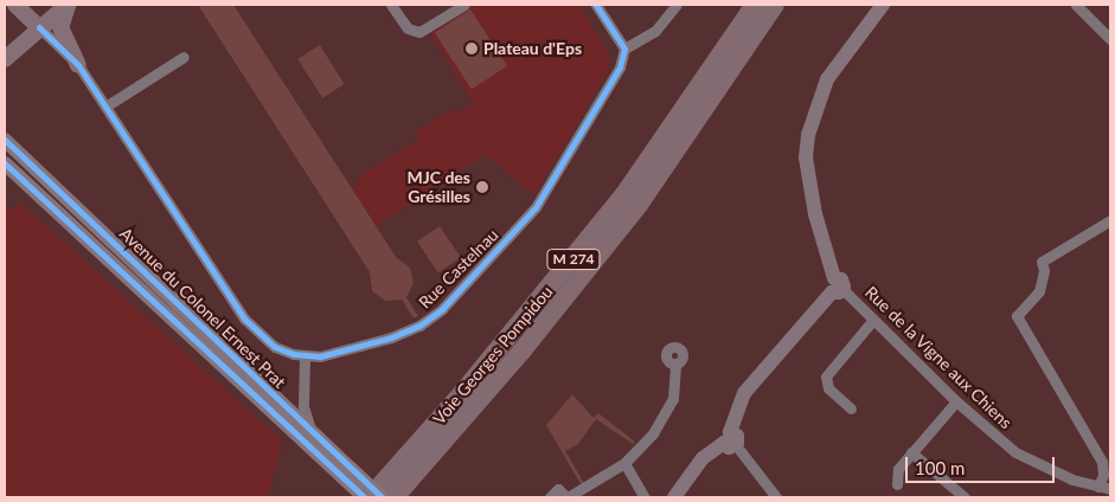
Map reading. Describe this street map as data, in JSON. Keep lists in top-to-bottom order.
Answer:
{
  "streets": {
    "highway": ["M 274", "Voie Georges Pompidou"],
    "main road": ["Avenue du Colonel Ernest Prat"],
    "street": ["Rue Castelnau", "Rue de la Vigne aux Chiens"]
  },
  "places": ["Plateau d'Eps", "MJC des Grésilles"],
  "scale_bar": "100 m"
}
